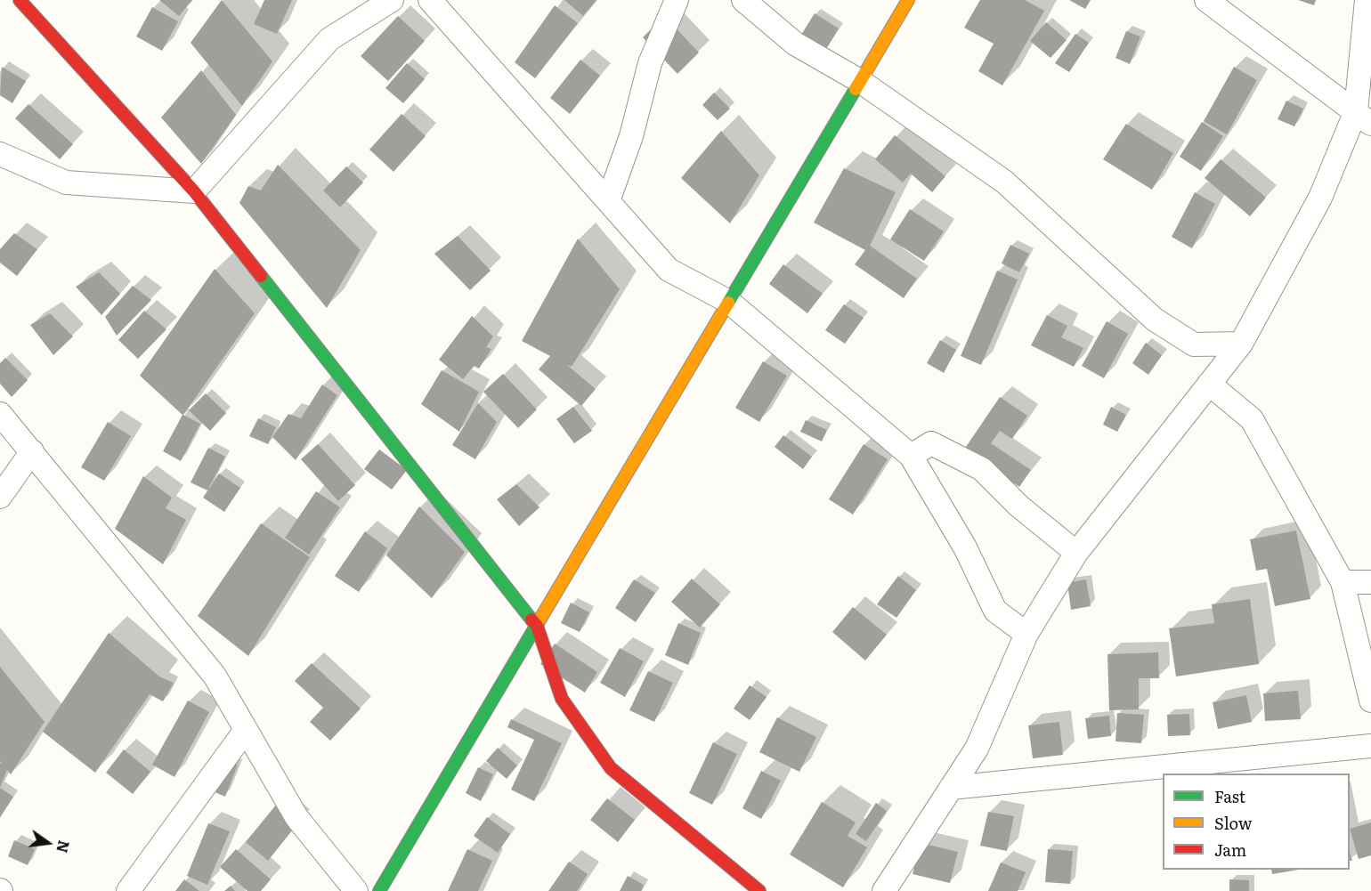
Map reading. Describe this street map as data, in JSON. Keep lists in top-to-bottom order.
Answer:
{
  "legend": ["Fast", "Slow", "Jam"],
  "north": "right"
}
